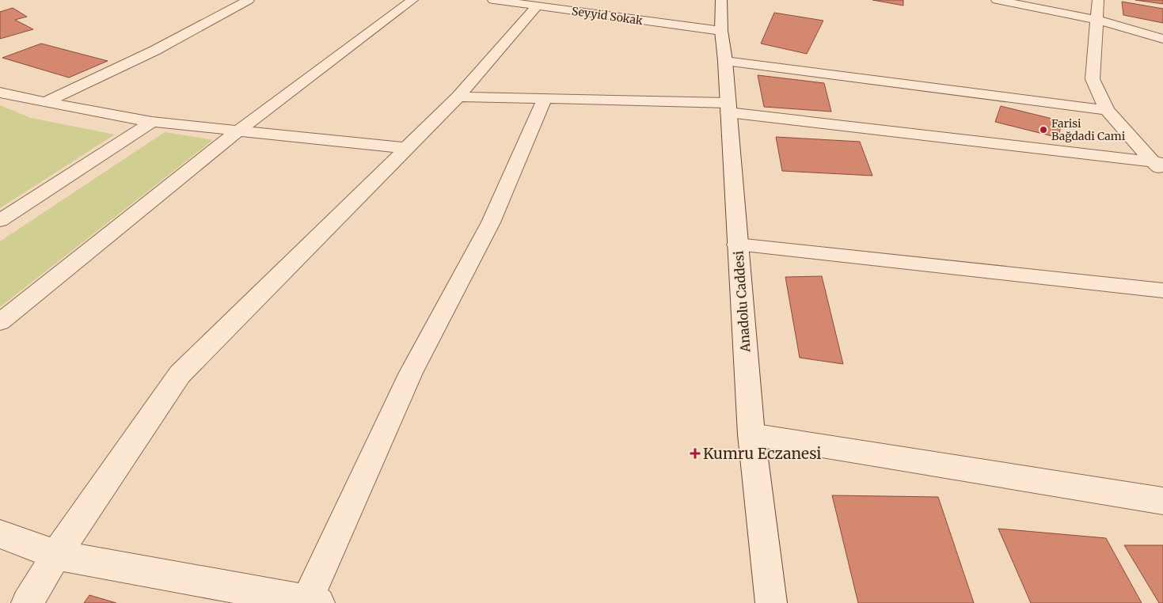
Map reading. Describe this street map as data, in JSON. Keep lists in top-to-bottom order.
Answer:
{
  "streets": {
    "street": ["Seyyid Sokak", "Anadolu Caddesi"]
  },
  "crossings": [
    ["Seyyid Sokak", "Anadolu Caddesi"]
  ],
  "places": {
    "other": ["Farisi Bağdadi Cami"],
    "health": ["Kumru Eczanesi"]
  }
}
